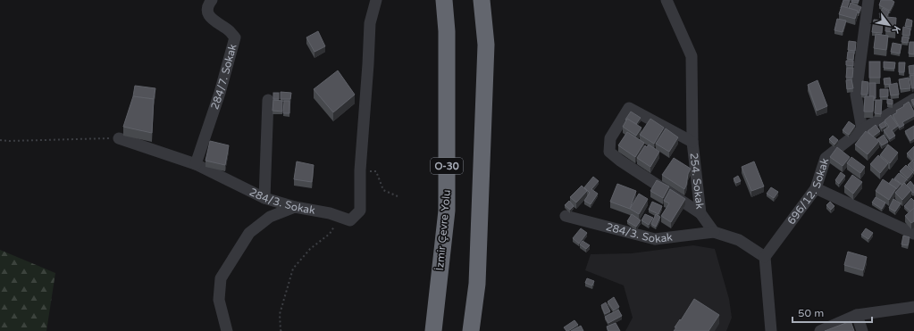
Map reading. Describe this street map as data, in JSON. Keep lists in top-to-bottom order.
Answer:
{
  "streets": {
    "highway": ["O-30", "İzmir Çevre Yolu"],
    "street": [
      "284/7. Sokak",
      "254. Sokak",
      "696/12. Sokak",
      "284/3. Sokak"
    ]
  },
  "crossings": [
    ["284/7. Sokak", "284/3. Sokak"],
    ["254. Sokak", "284/3. Sokak"]
  ],
  "scale_bar": "50 m",
  "north": "bottom right"
}
